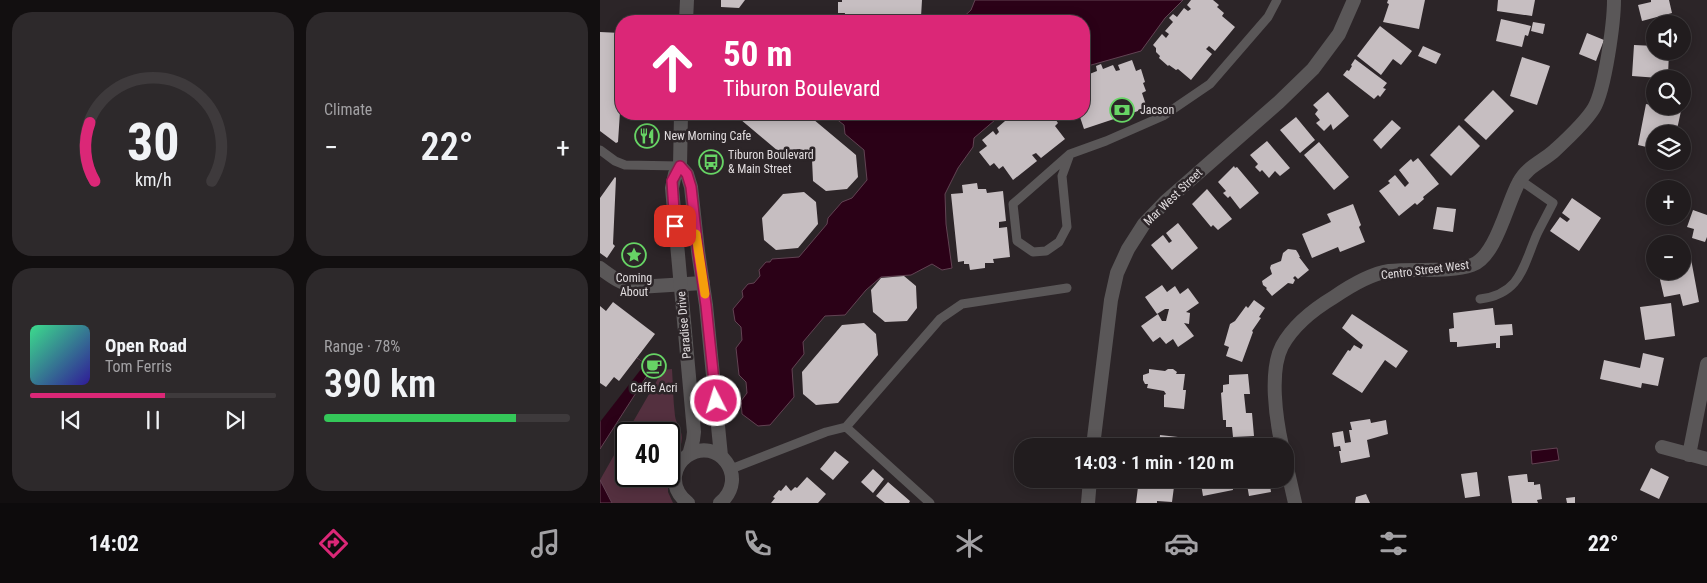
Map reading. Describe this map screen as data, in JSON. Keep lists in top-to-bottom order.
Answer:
{
  "streets": {
    "street": ["Mar West Street", "Centro Street West", "Paradise Drive"]
  },
  "places": {
    "bank": ["Jacson"],
    "restaurant": ["New Morning Cafe"],
    "bus stop": ["Tiburon Boulevard & Main Street"],
    "place": ["Coming About"],
    "cafe": ["Caffe Acri"]
  },
  "page": {
    "tile": [
      "Climate",
      ["Range · 78%", "390 km"]
    ],
    "map_buttons": ["+", "−"],
    "turn": ["50 m", "Tiburon Boulevard"],
    "heat": ["−", "22°", "+"],
    "song": ["Open Road", "Tom Ferris"],
    "limit": "40",
    "trip": "14:03 · 1 min · 120 m",
    "tabs": ["14:02", "22°"],
    "gauge": ["30", "km/h"]
  }
}
